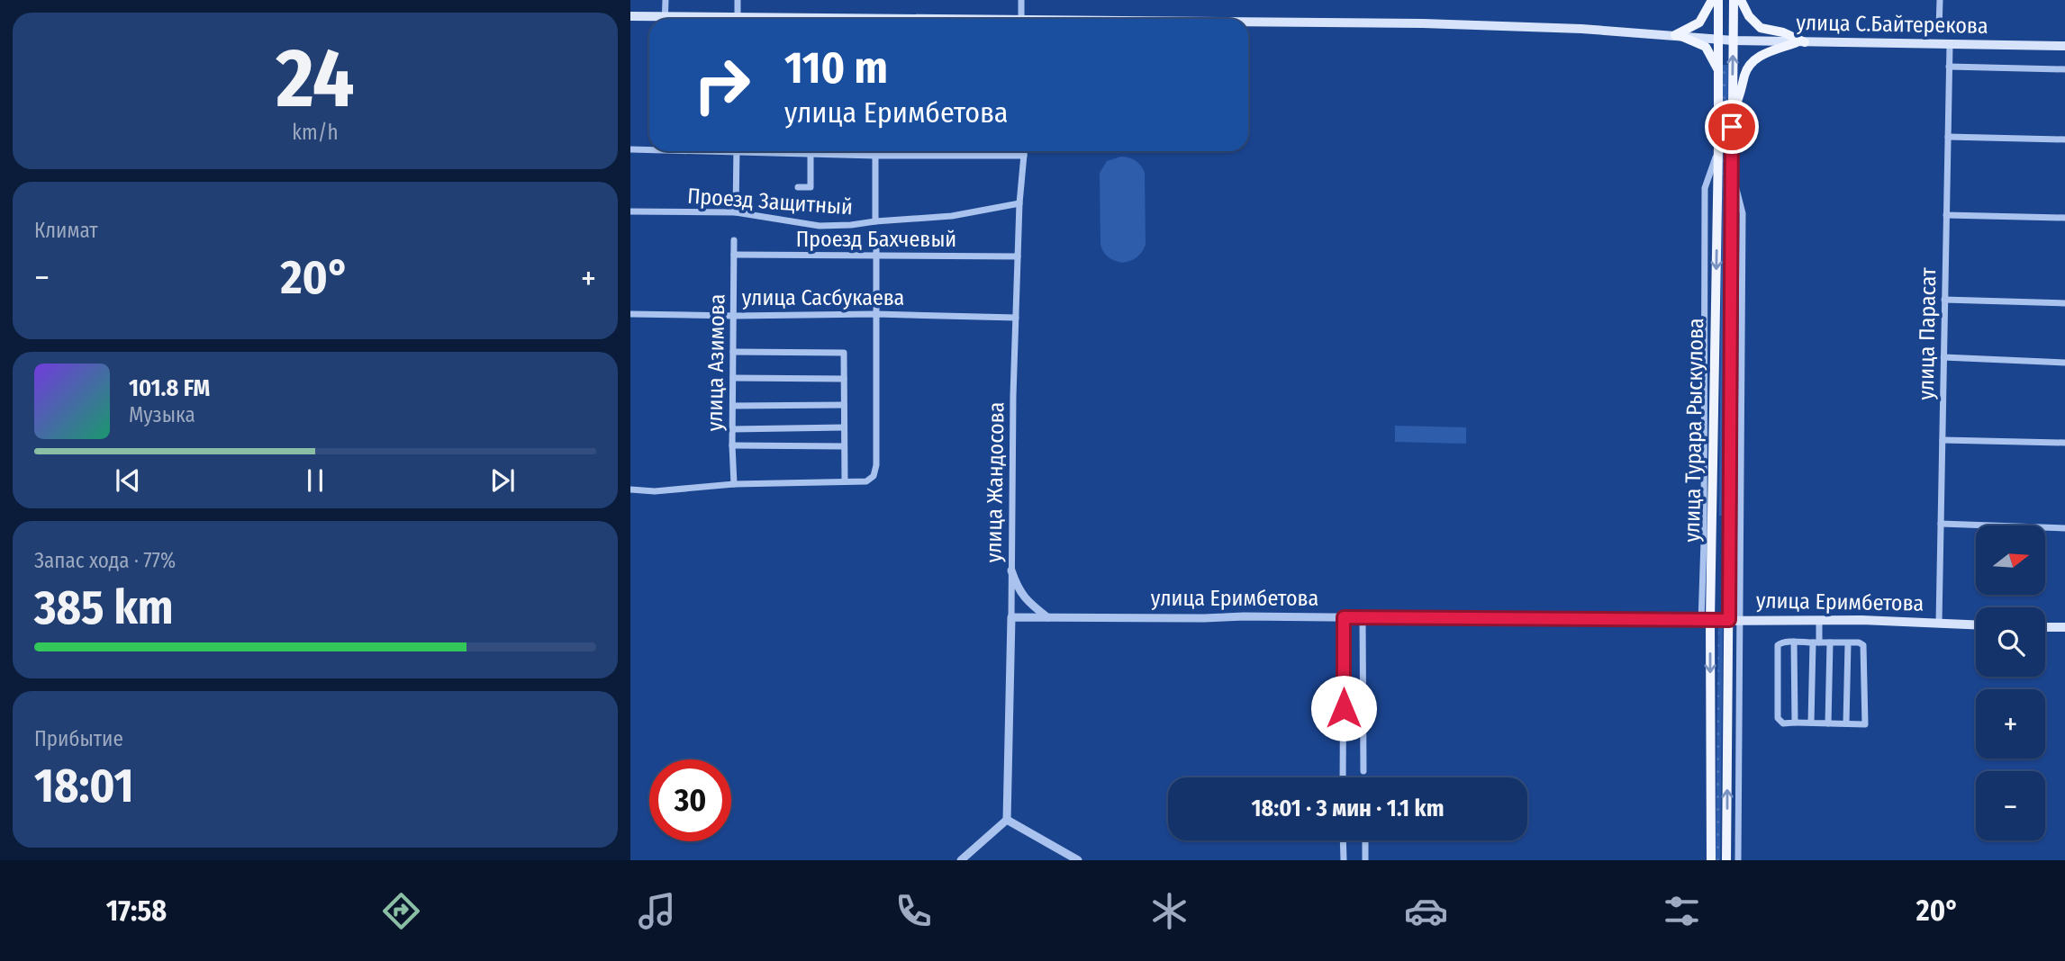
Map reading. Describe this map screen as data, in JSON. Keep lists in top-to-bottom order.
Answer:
{
  "streets": {
    "main road": ["улица С.Байтерекова", "улица Турара Рыскулова", "улица Еримбетова"],
    "street": [
      "Проезд Защитный",
      "Проезд Бахчевый",
      "улица Сасбукаева",
      "улица Парасат",
      "улица Азимова",
      "улица Жандосова"
    ]
  },
  "crossings": [
    ["улица С.Байтерекова", "улица Парасат"],
    ["улица С.Байтерекова", "улица Турара Рыскулова"],
    ["Проезд Защитный", "улица Жандосова"],
    ["Проезд Бахчевый", "улица Азимова"],
    ["Проезд Бахчевый", "улица Жандосова"],
    ["улица Сасбукаева", "улица Азимова"],
    ["улица Сасбукаева", "улица Жандосова"],
    ["улица Парасат", "улица Еримбетова"],
    ["улица Турара Рыскулова", "улица Еримбетова"],
    ["улица Жандосова", "улица Еримбетова"]
  ],
  "north": "right",
  "page": {
    "tile": [
      ["24", "km/h"],
      "Климат",
      ["Запас хода · 77%", "385 km"],
      ["Прибытие", "18:01"]
    ],
    "turn": ["110 m", "улица Еримбетова"],
    "heat": ["−", "20°", "+"],
    "song": ["101.8 FM", "Музыка"],
    "map_buttons": ["+", "−"],
    "limit": "30",
    "trip": "18:01 · 3 мин · 1.1 km",
    "tabs": ["17:58", "20°"]
  }
}
